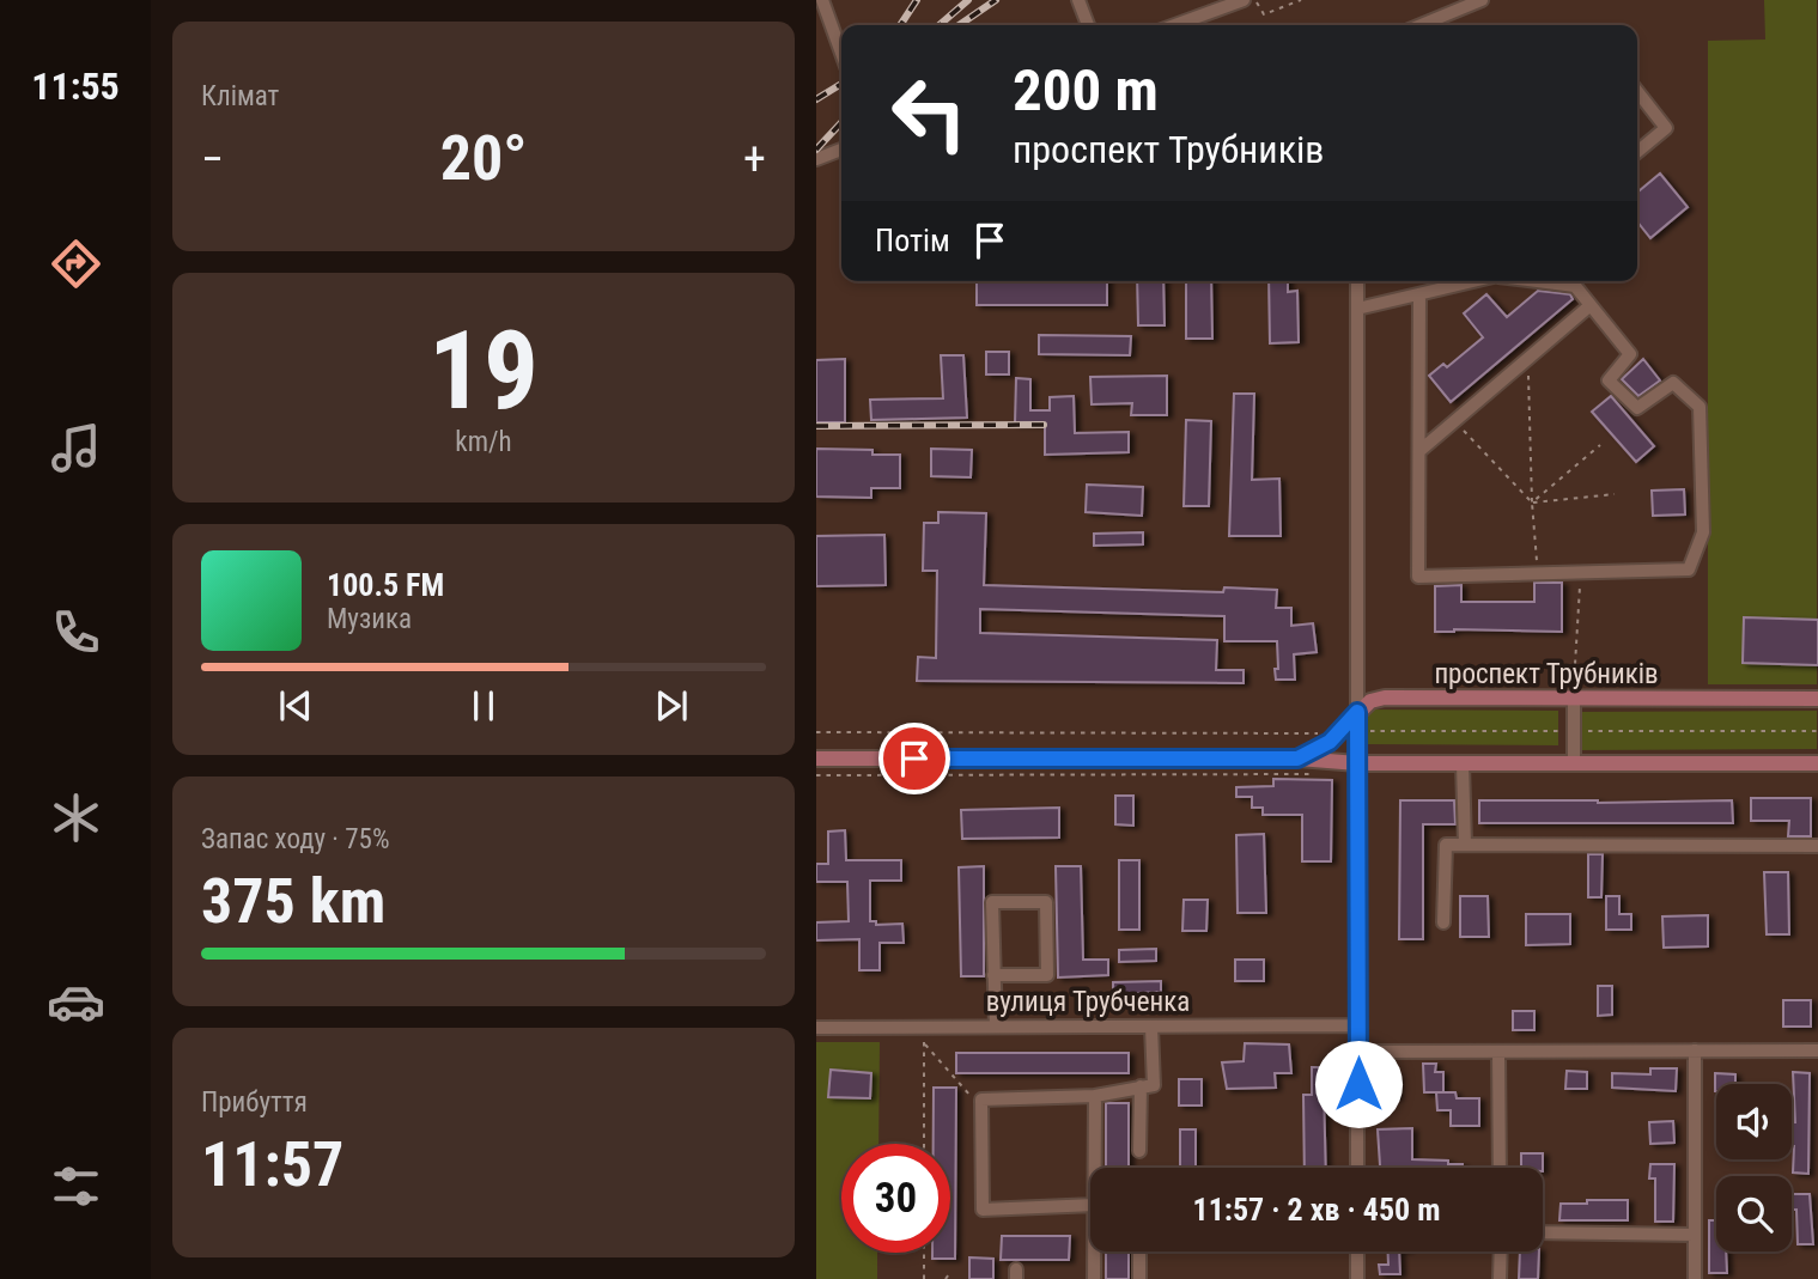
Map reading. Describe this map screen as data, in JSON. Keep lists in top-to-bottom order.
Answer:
{
  "streets": {
    "main road": ["проспект Трубників"],
    "street": ["вулиця Трубченка"]
  },
  "page": {
    "tabs": "11:55",
    "tile": [
      "Клімат",
      ["19", "km/h"],
      ["Запас ходу · 75%", "375 km"],
      ["Прибуття", "11:57"]
    ],
    "turn": ["200 m", "проспект Трубників"],
    "heat": ["−", "20°", "+"],
    "then": "Потім",
    "song": ["100.5 FM", "Музика"],
    "limit": "30",
    "trip": "11:57 · 2 хв · 450 m"
  }
}
